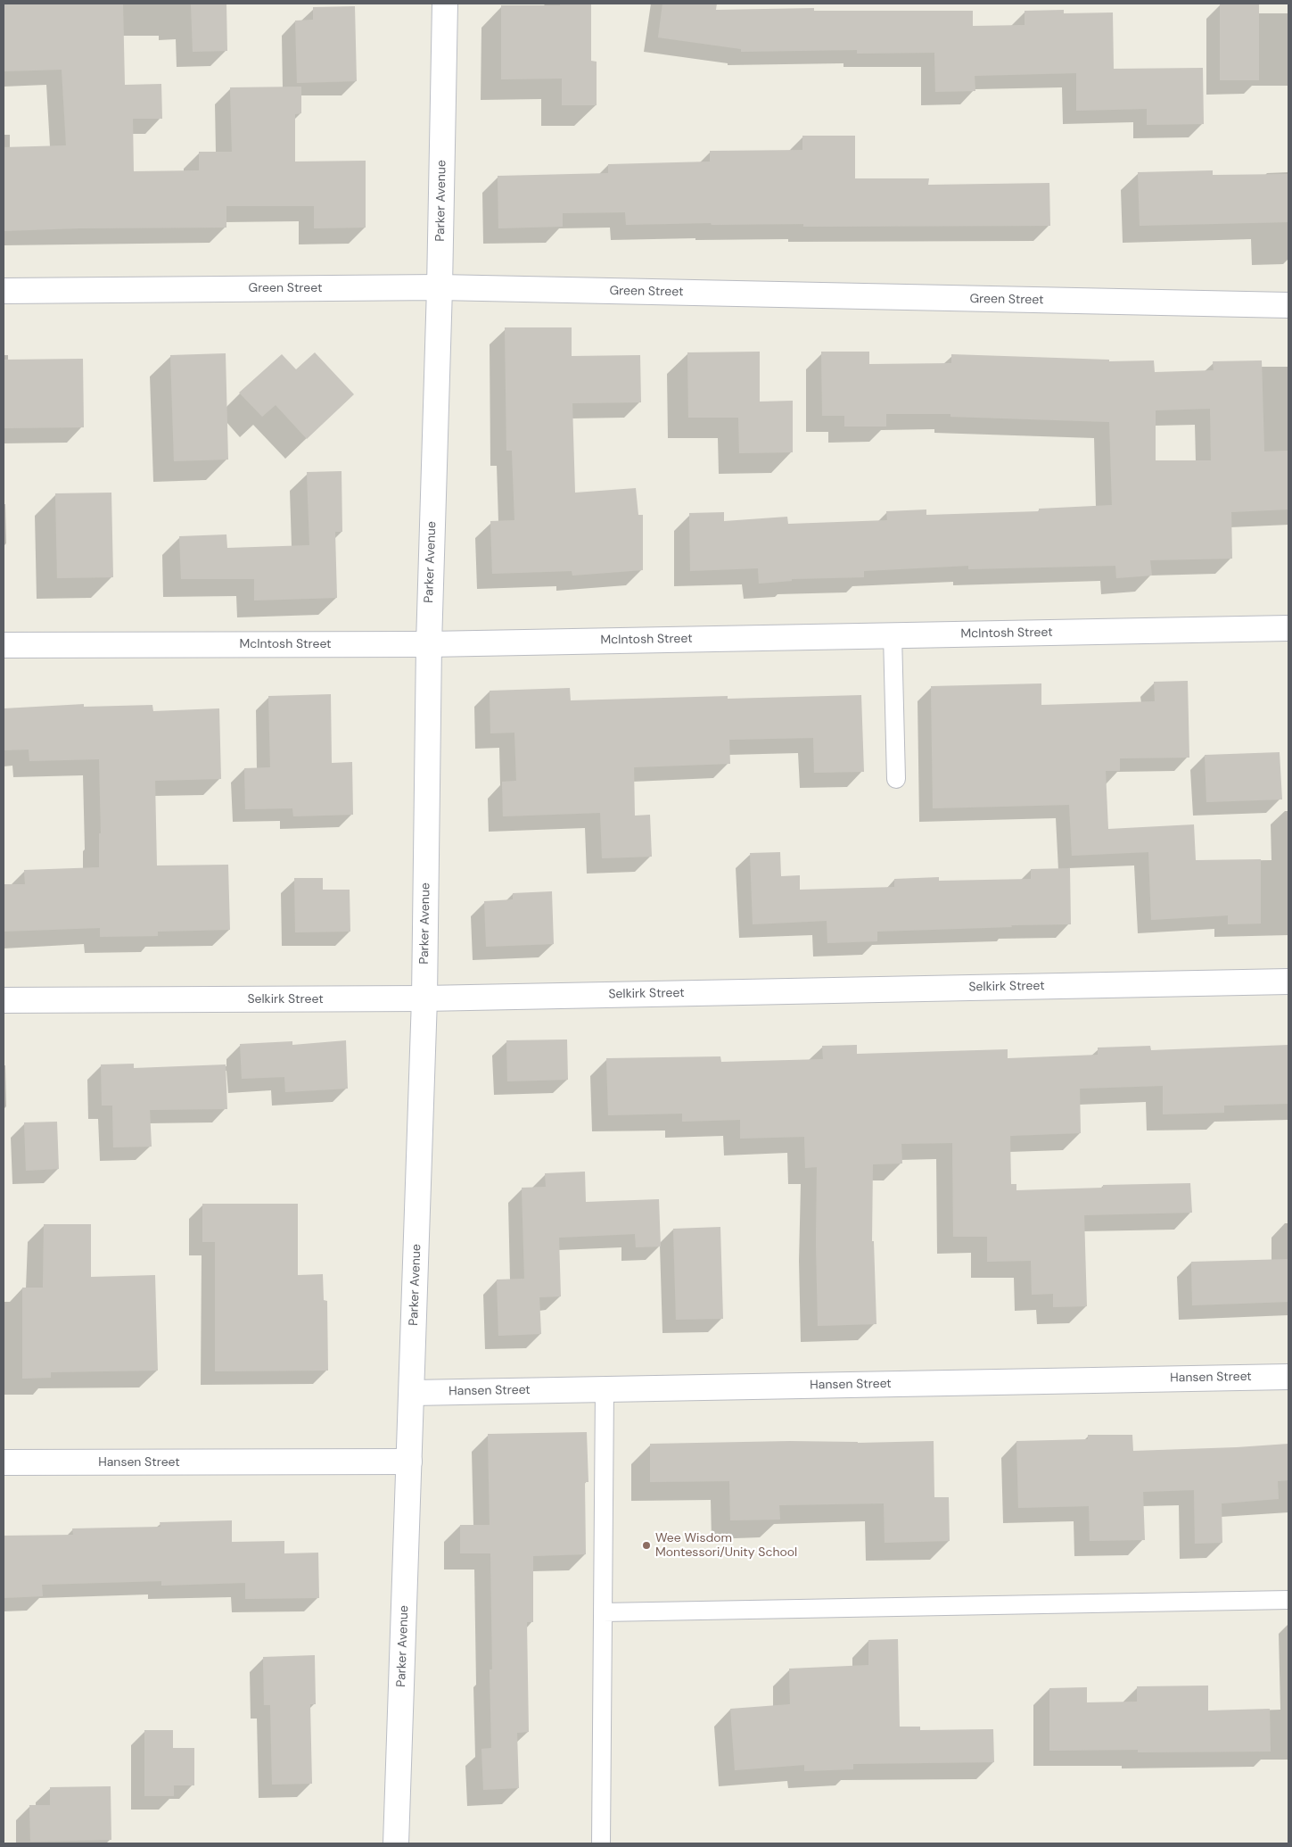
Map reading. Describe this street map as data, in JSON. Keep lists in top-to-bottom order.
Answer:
{
  "streets": {
    "street": [
      "Parker Avenue",
      "Green Street",
      "McIntosh Street",
      "Selkirk Street",
      "Hansen Street"
    ]
  },
  "crossings": [
    ["Parker Avenue", "Green Street"],
    ["Parker Avenue", "McIntosh Street"],
    ["Parker Avenue", "Selkirk Street"],
    ["Parker Avenue", "Hansen Street"]
  ],
  "places": ["Wee Wisdom Montessori/Unity School"]
}
